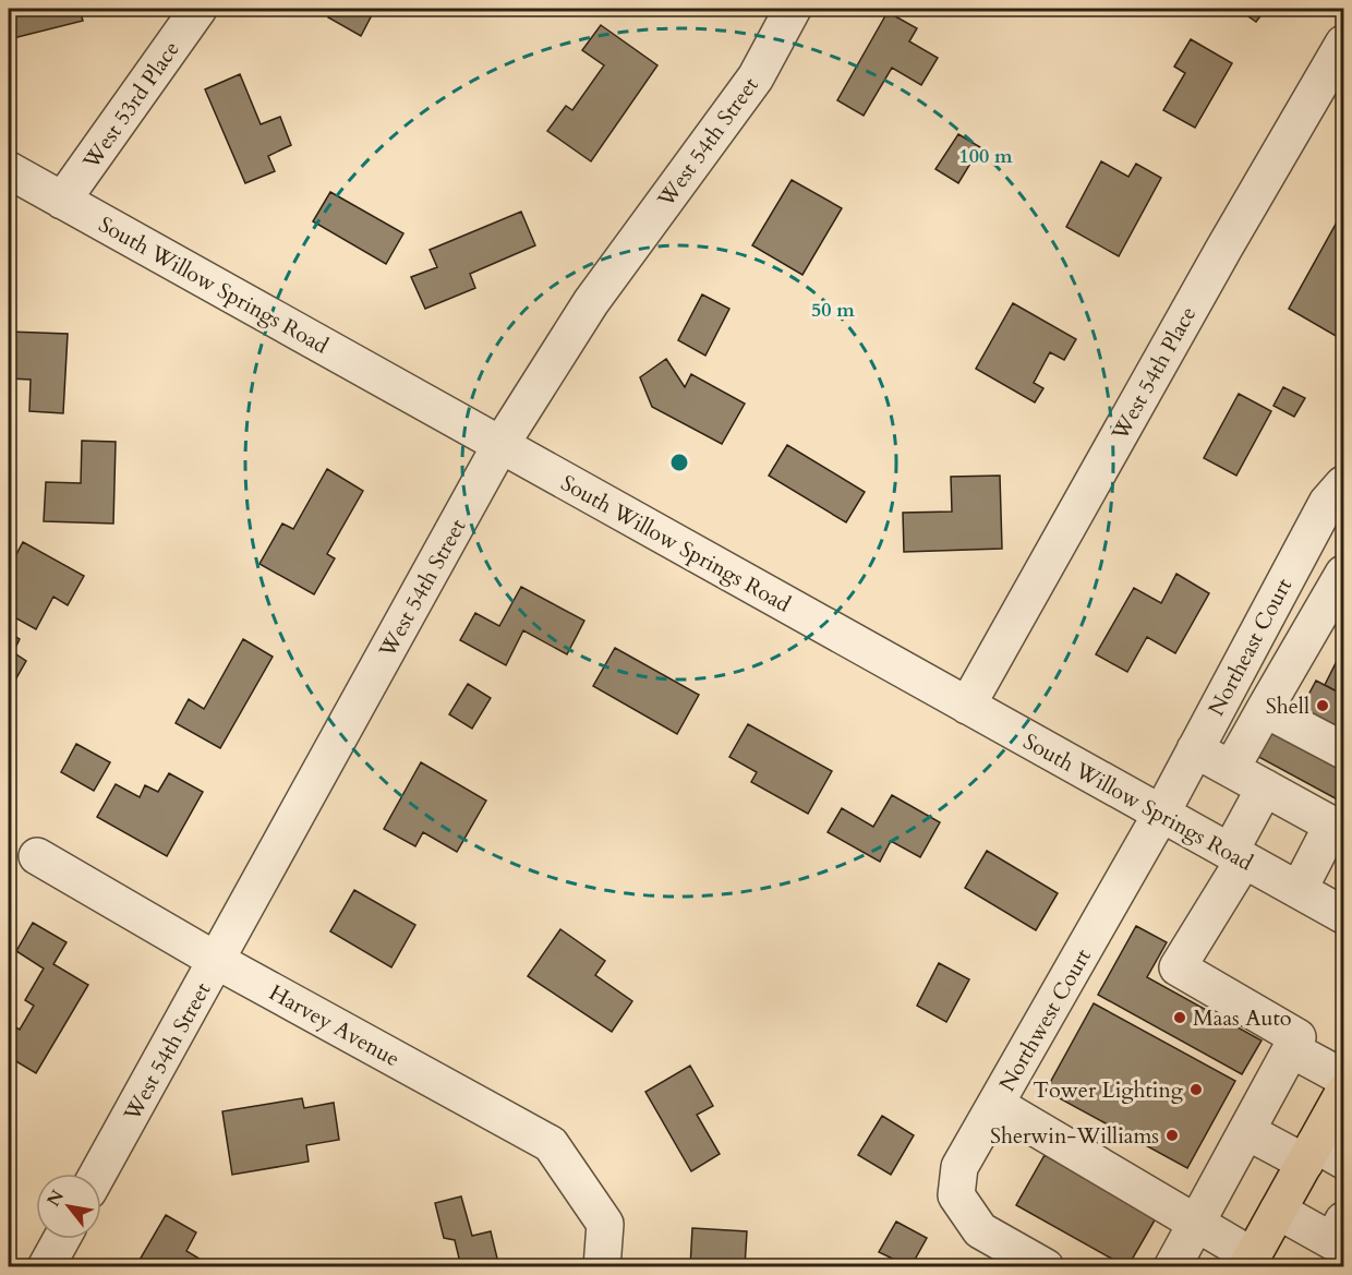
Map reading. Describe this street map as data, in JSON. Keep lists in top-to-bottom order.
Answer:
{
  "streets": {
    "street": [
      "West 53rd Place",
      "West 54th Street",
      "South Willow Springs Road",
      "West 54th Place",
      "Northeast Court",
      "Northwest Court",
      "Harvey Avenue"
    ]
  },
  "crossings": [
    ["West 53rd Place", "South Willow Springs Road"],
    ["West 54th Street", "South Willow Springs Road"],
    ["West 54th Street", "Harvey Avenue"],
    ["South Willow Springs Road", "West 54th Place"],
    ["South Willow Springs Road", "Northeast Court"],
    ["South Willow Springs Road", "Northwest Court"],
    ["Northeast Court", "Northwest Court"]
  ],
  "places": [
    "Shell",
    "Maas Auto",
    "Tower Lighting",
    "Sherwin-Williams"
  ],
  "north": "top left",
  "rings": ["100 m", "50 m"]
}
